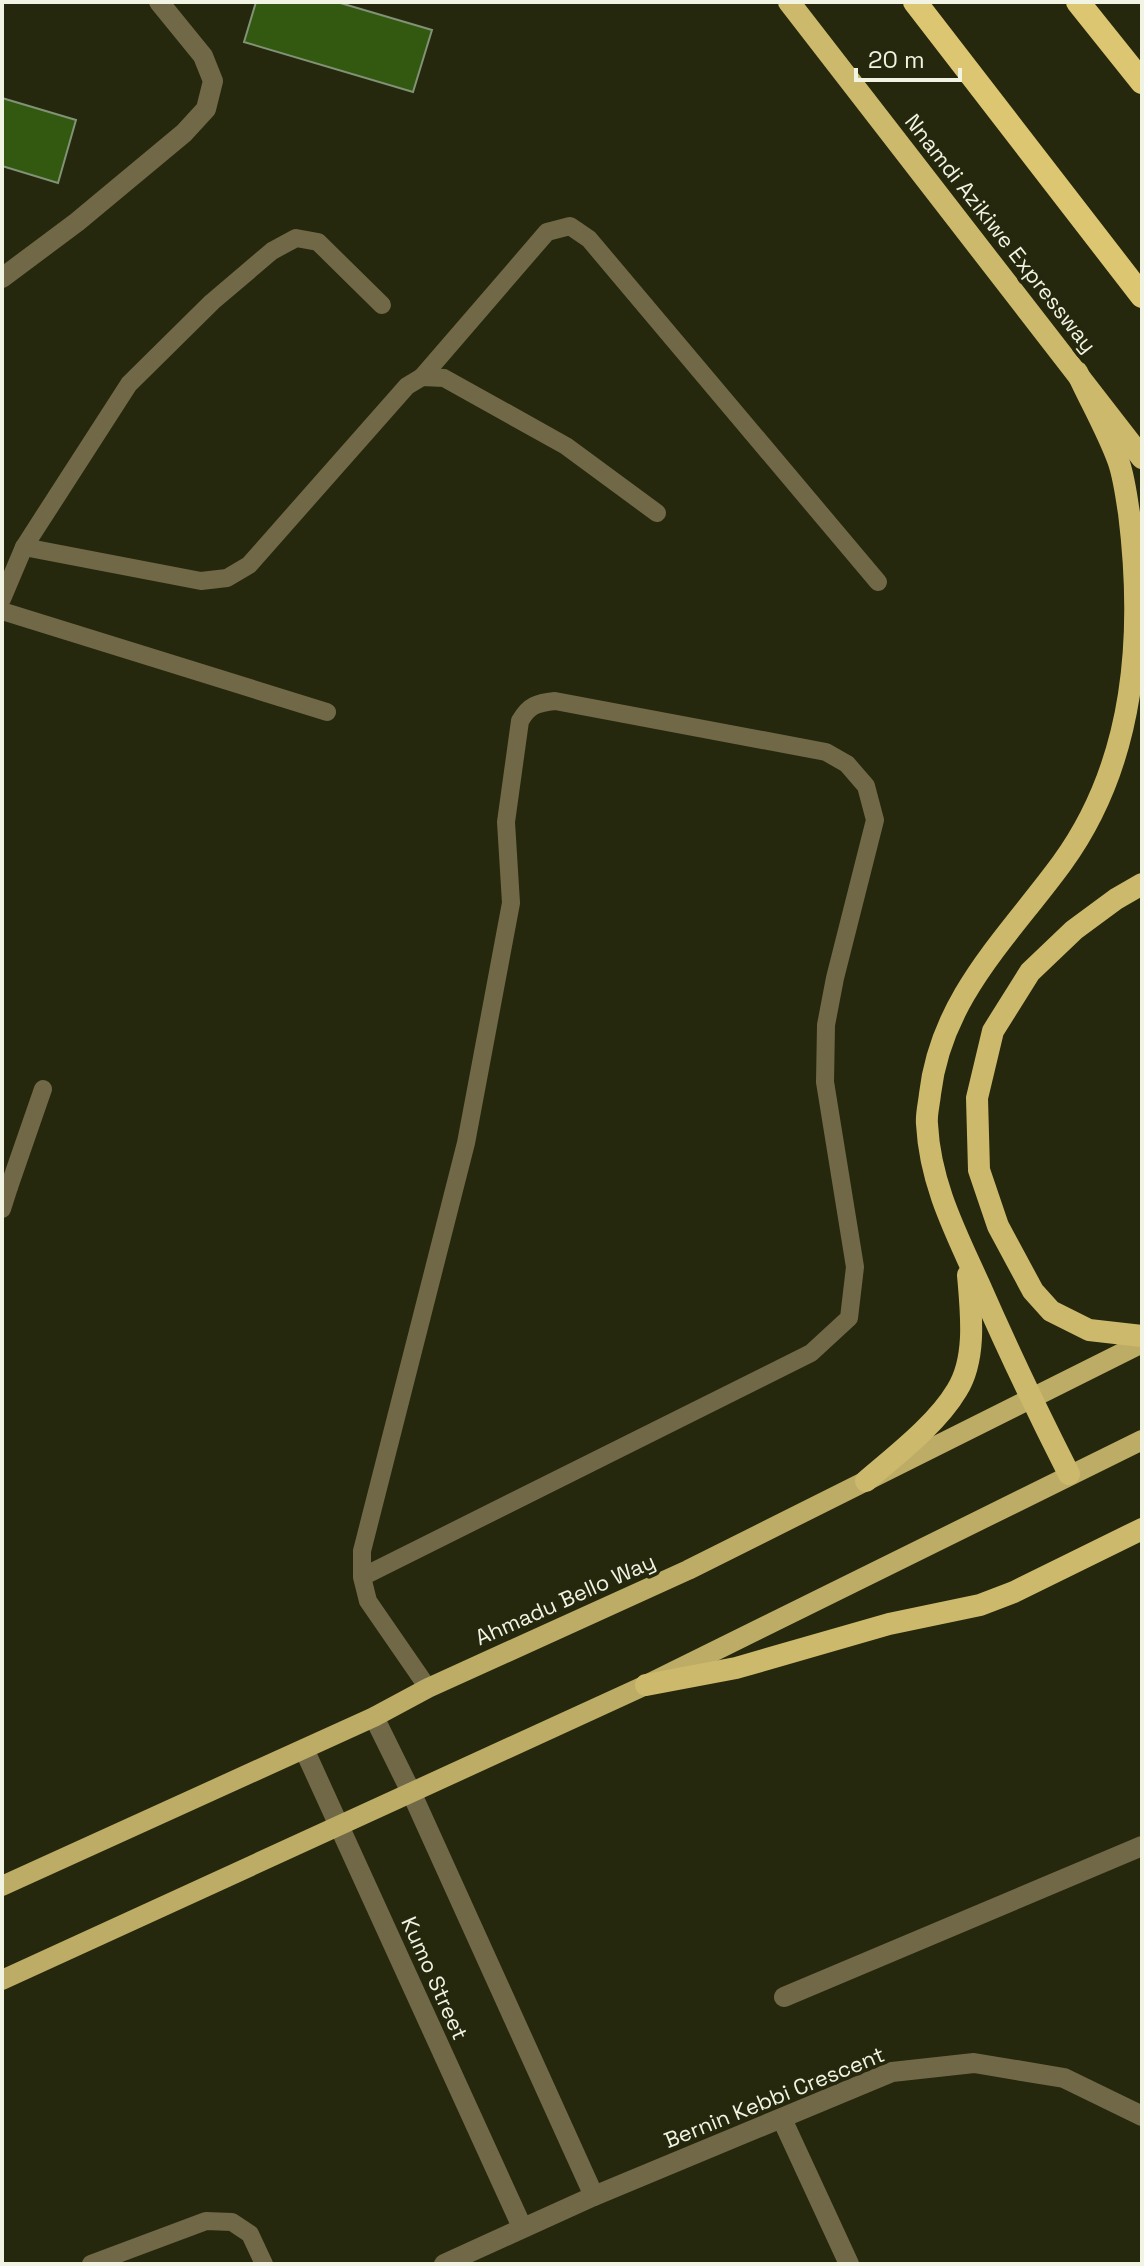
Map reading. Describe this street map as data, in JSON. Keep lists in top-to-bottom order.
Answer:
{
  "streets": {
    "highway": ["Nnamdi Azikiwe Expressway"],
    "main road": ["Ahmadu Bello Way"],
    "street": ["Kumo Street", "Bernin Kebbi Crescent"]
  },
  "crossings": [
    ["Ahmadu Bello Way", "Kumo Street"],
    ["Kumo Street", "Bernin Kebbi Crescent"]
  ],
  "scale_bar": "20 m"
}
